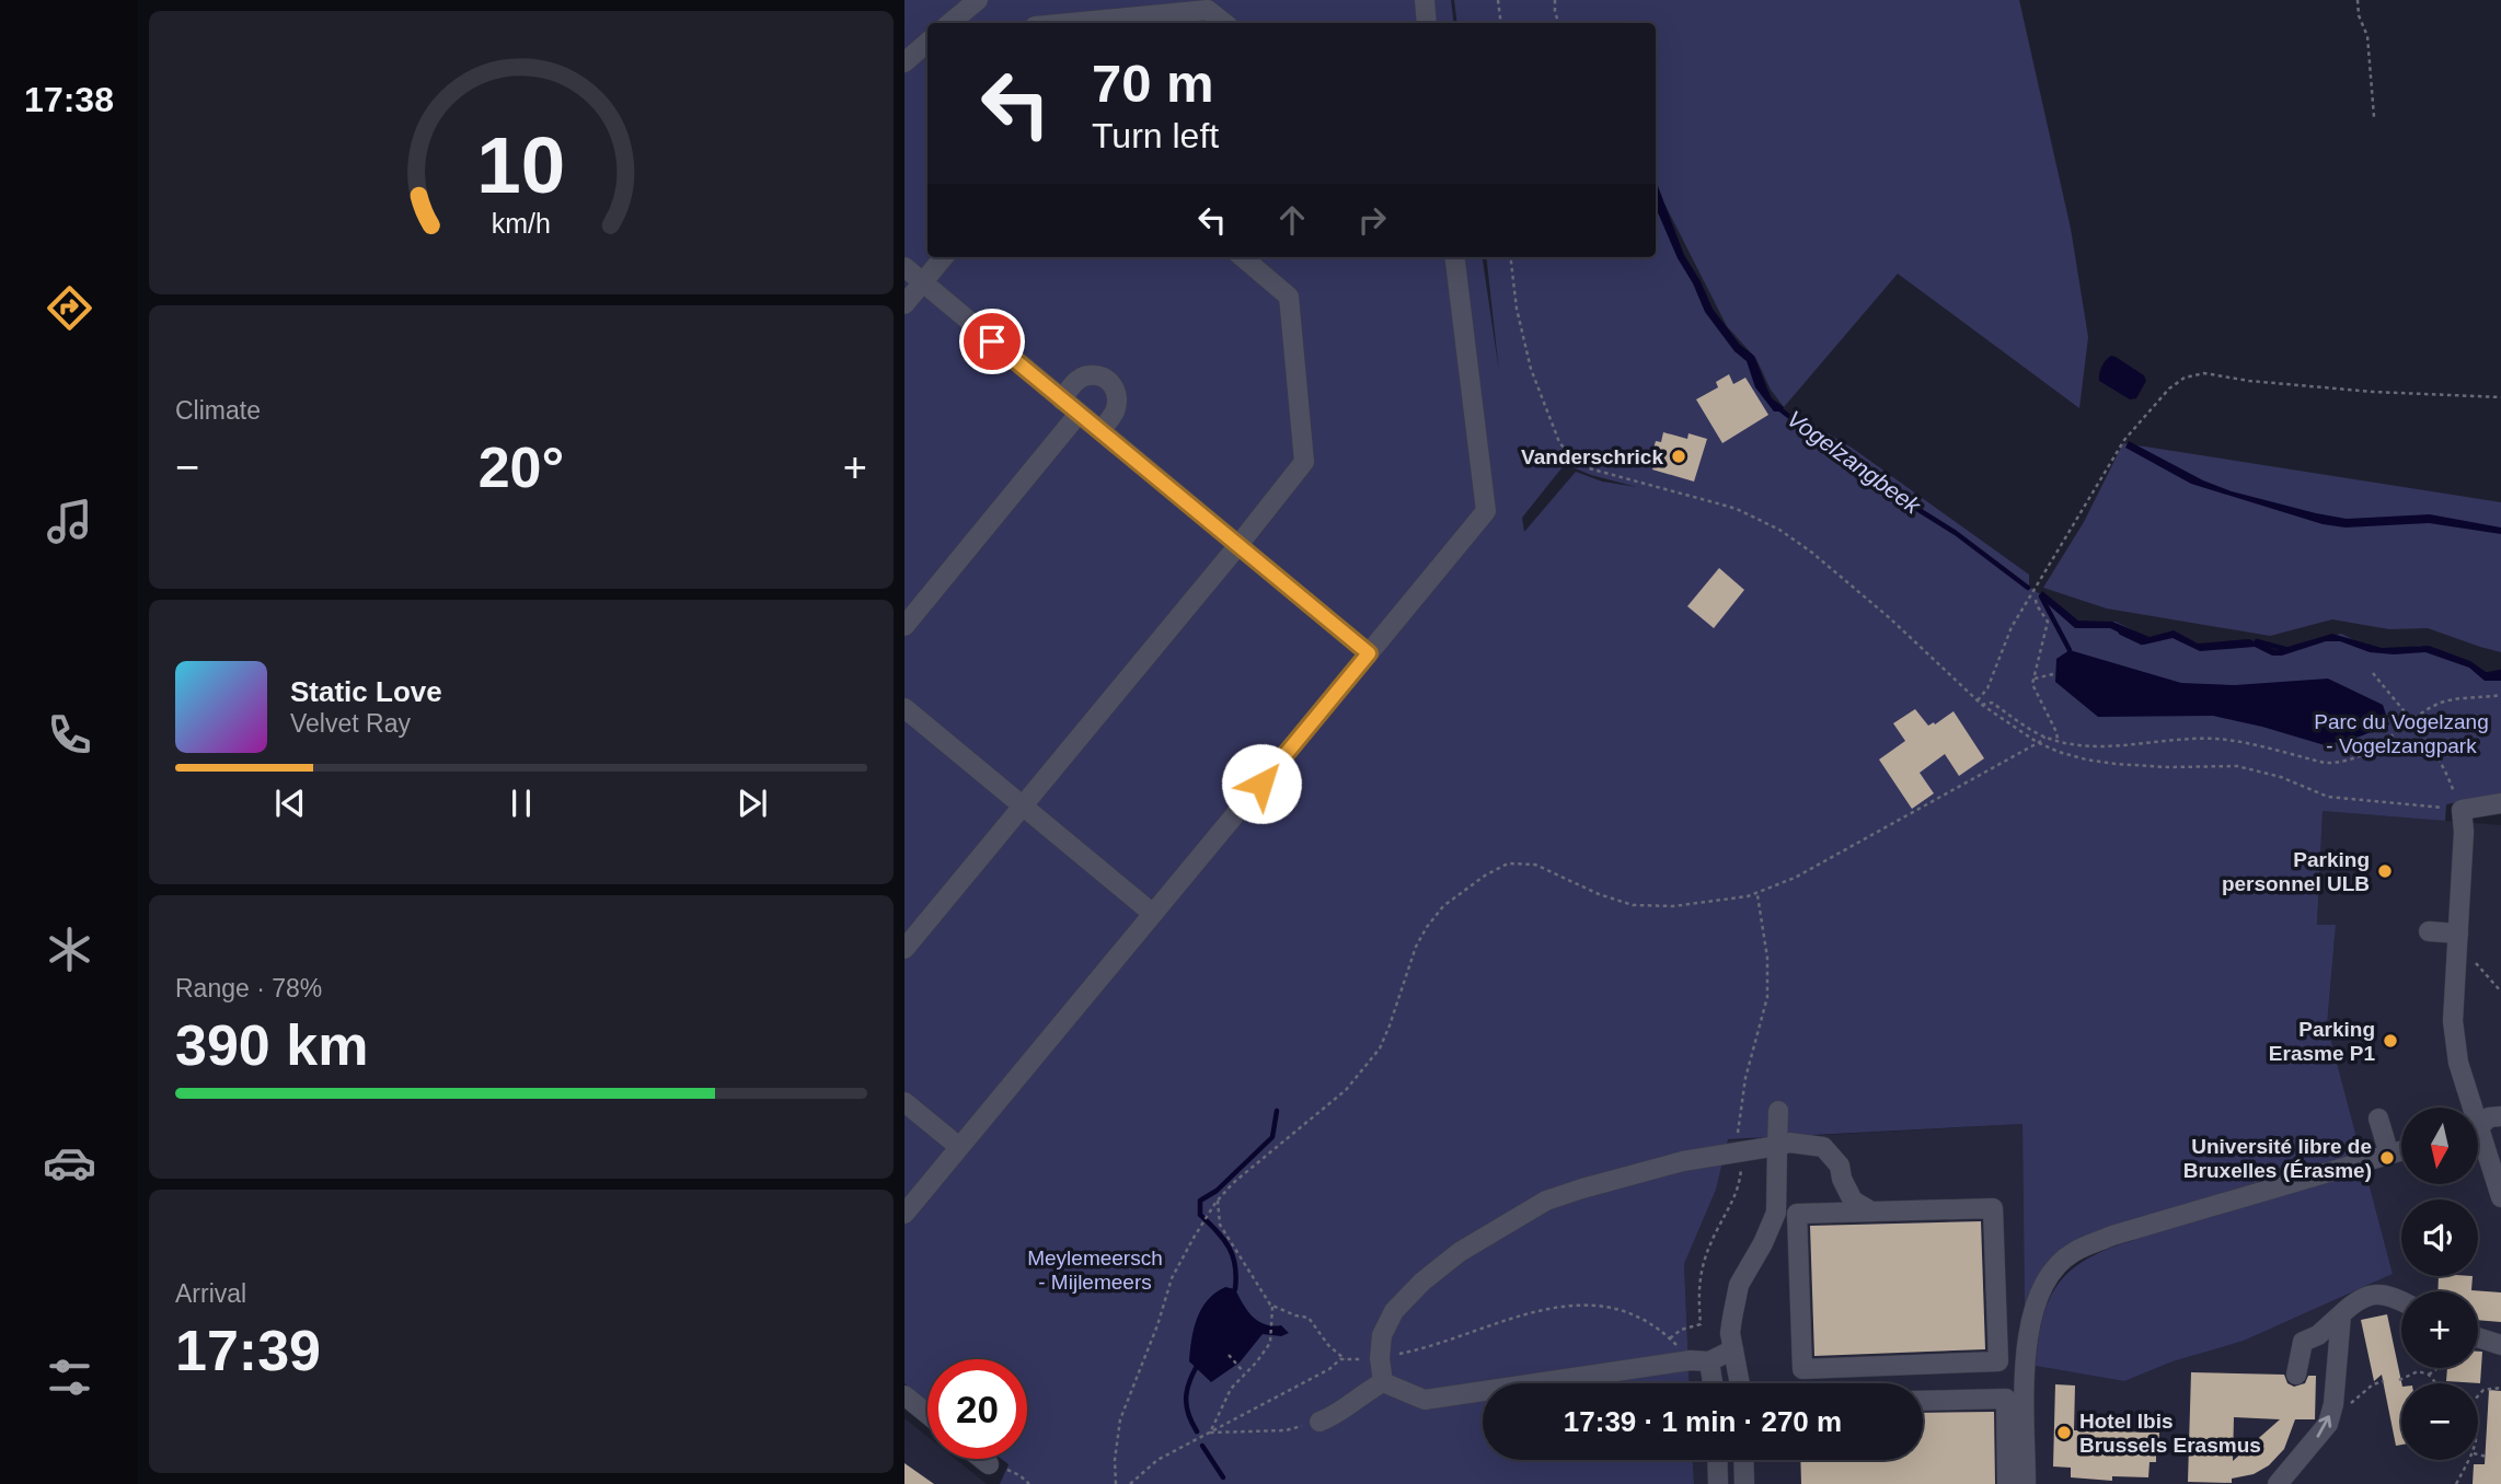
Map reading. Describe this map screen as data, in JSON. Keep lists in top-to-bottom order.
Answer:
{
  "water": ["Vogelzangbeek"],
  "parks": ["Parc du Vogelzang - Vogelzangpark", "Meylemeersch - Mijlemeers"],
  "places": [
    "Vanderschrick",
    "Parking personnel ULB",
    "Parking Erasme P1",
    "Université libre de Bruxelles (Érasme)",
    "Hotel Ibis Brussels Erasmus"
  ],
  "north": "bottom",
  "page": {
    "tabs": "17:38",
    "turn": ["70 m", "Turn left"],
    "tile": [
      "Climate",
      ["Range · 78%", "390 km"],
      ["Arrival", "17:39"]
    ],
    "heat": ["−", "20°", "+"],
    "song": ["Static Love", "Velvet Ray"],
    "map_buttons": ["+", "−"],
    "limit": "20",
    "trip": "17:39 · 1 min · 270 m",
    "gauge": ["10", "km/h"]
  }
}
